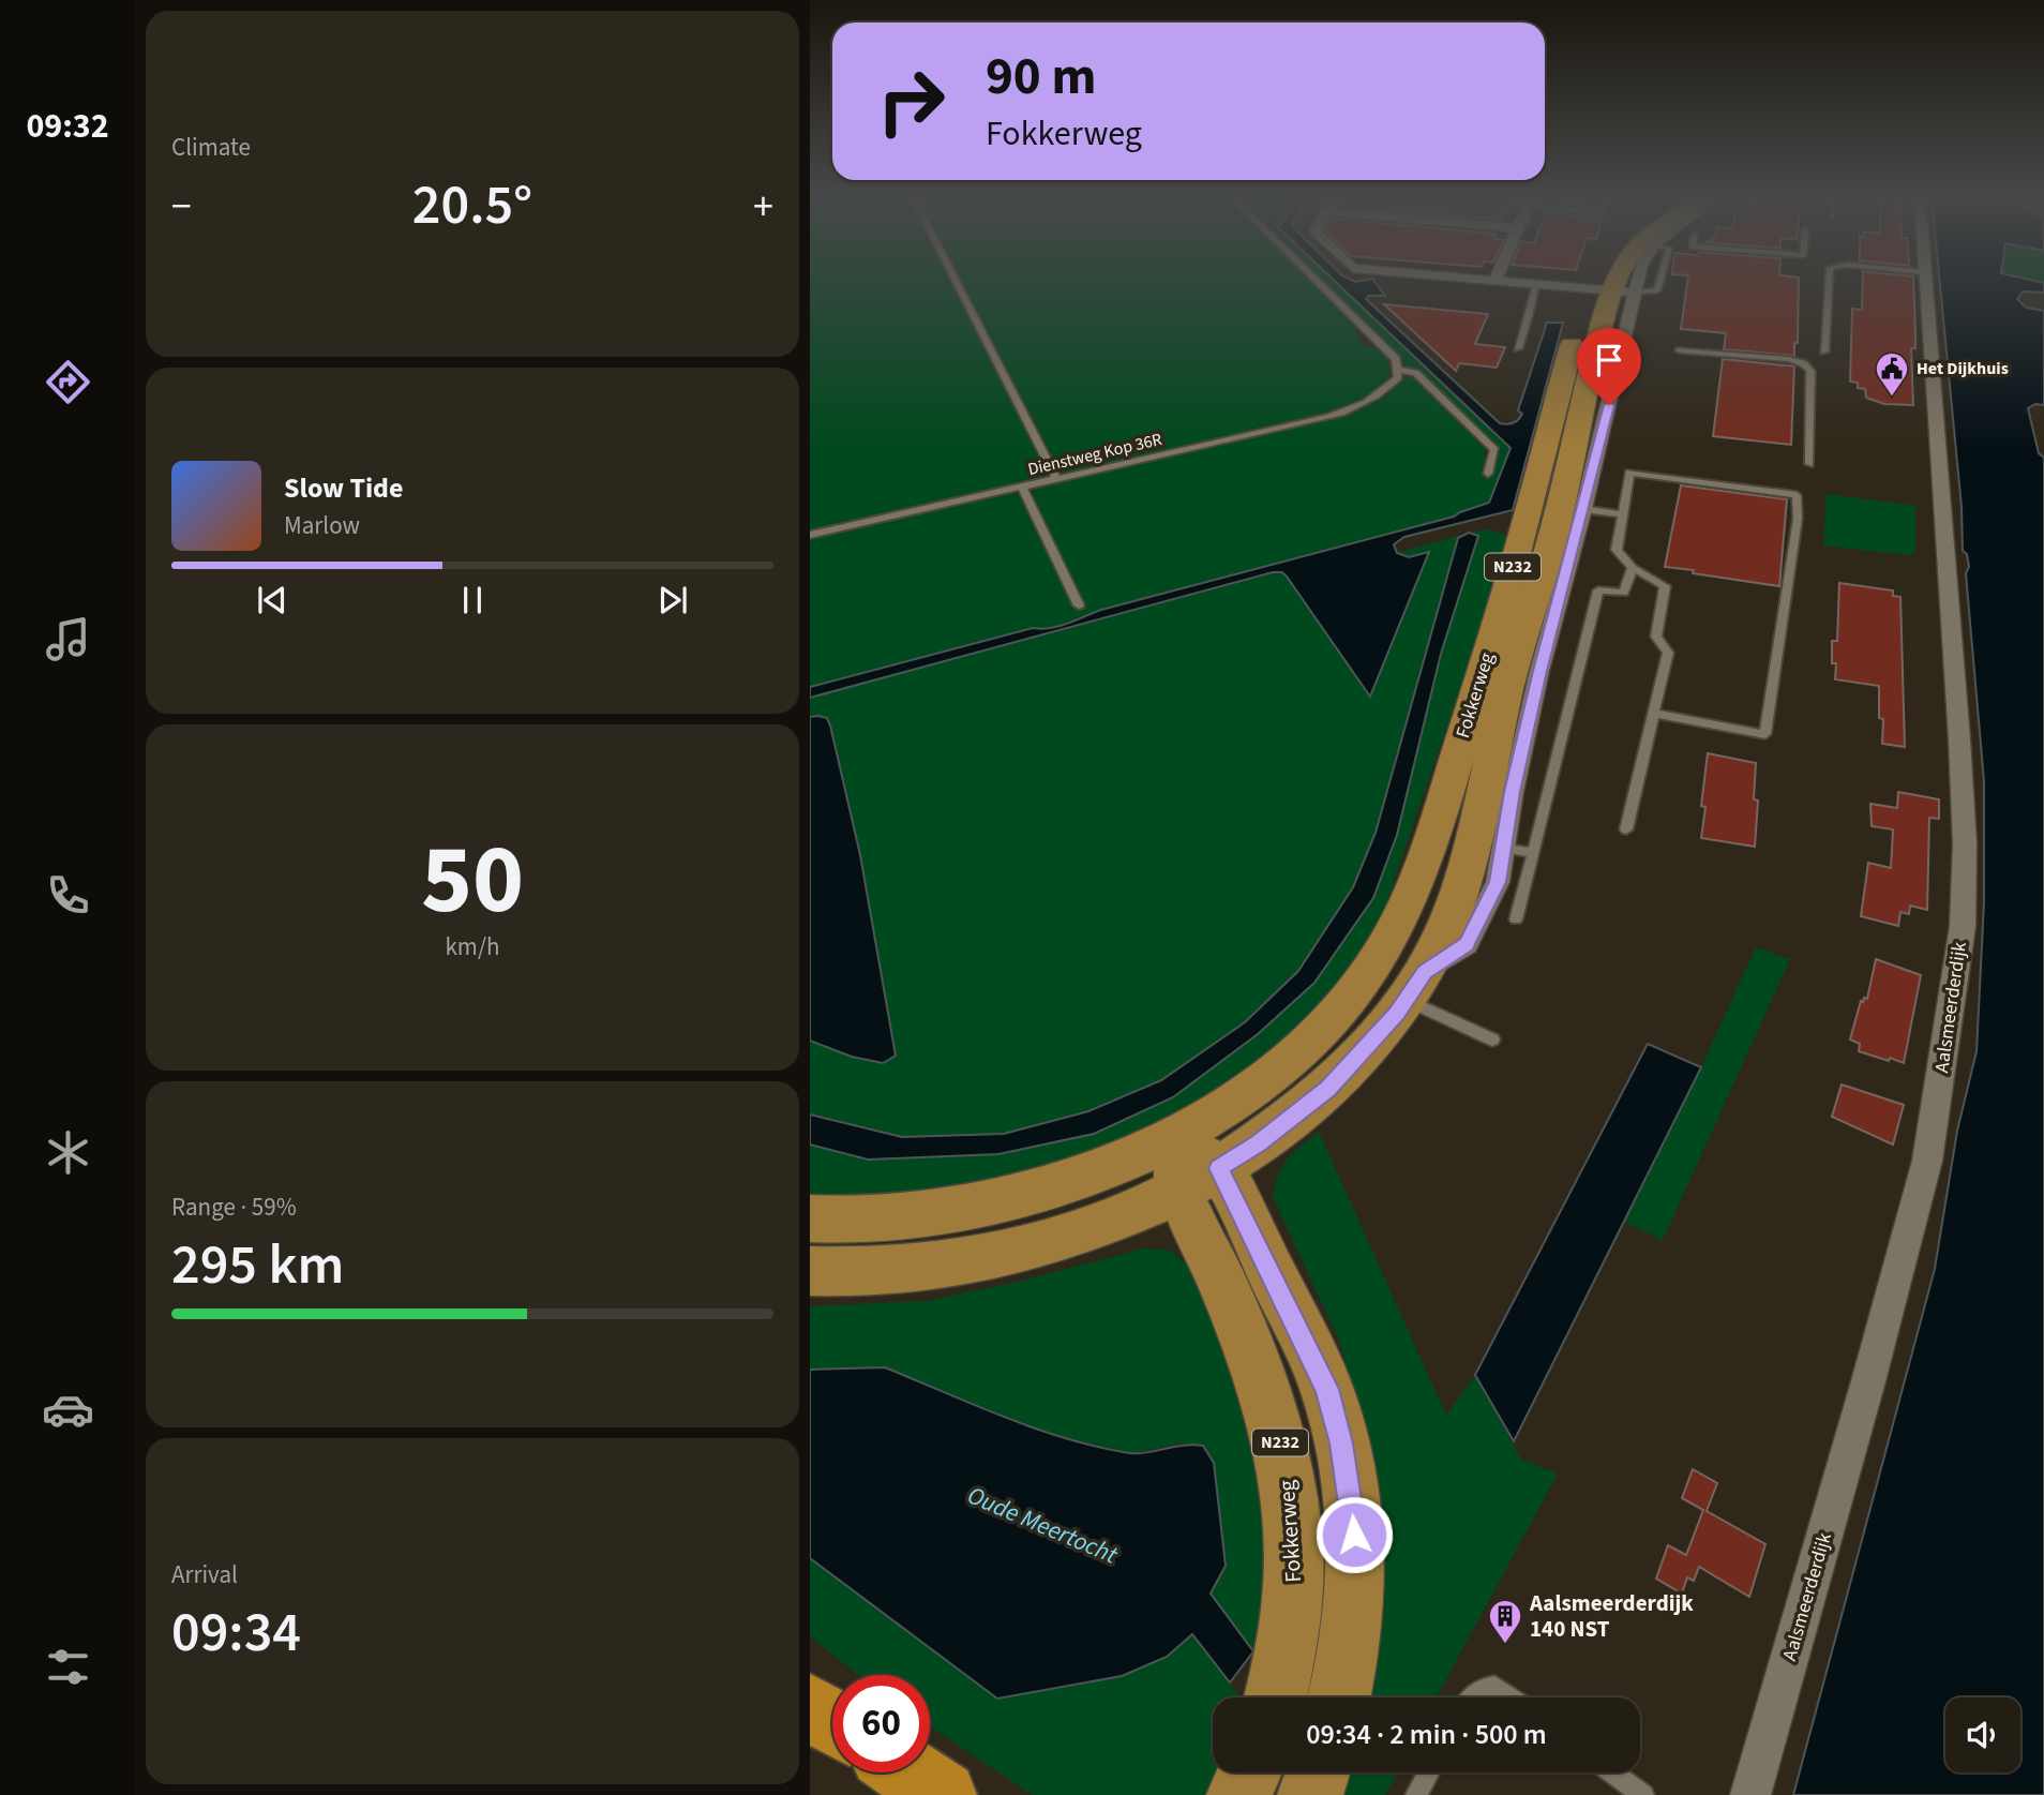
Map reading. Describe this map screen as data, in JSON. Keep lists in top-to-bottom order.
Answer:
{
  "streets": {
    "main road": ["N232", "Fokkerweg"],
    "street": ["Aalsmeerderdijk"],
    "lane": ["Dienstweg Kop 36R"]
  },
  "water": ["Oude Meertocht"],
  "places": {
    "public building": ["Het Dijkhuis"],
    "building": ["Aalsmeerderdijk 140 NST"]
  },
  "page": {
    "tabs": "09:32",
    "tile": [
      "Climate",
      ["50", "km/h"],
      ["Range · 59%", "295 km"],
      ["Arrival", "09:34"]
    ],
    "turn": ["90 m", "Fokkerweg"],
    "heat": ["−", "20.5°", "+"],
    "song": ["Slow Tide", "Marlow"],
    "limit": "60",
    "trip": "09:34 · 2 min · 500 m"
  }
}
